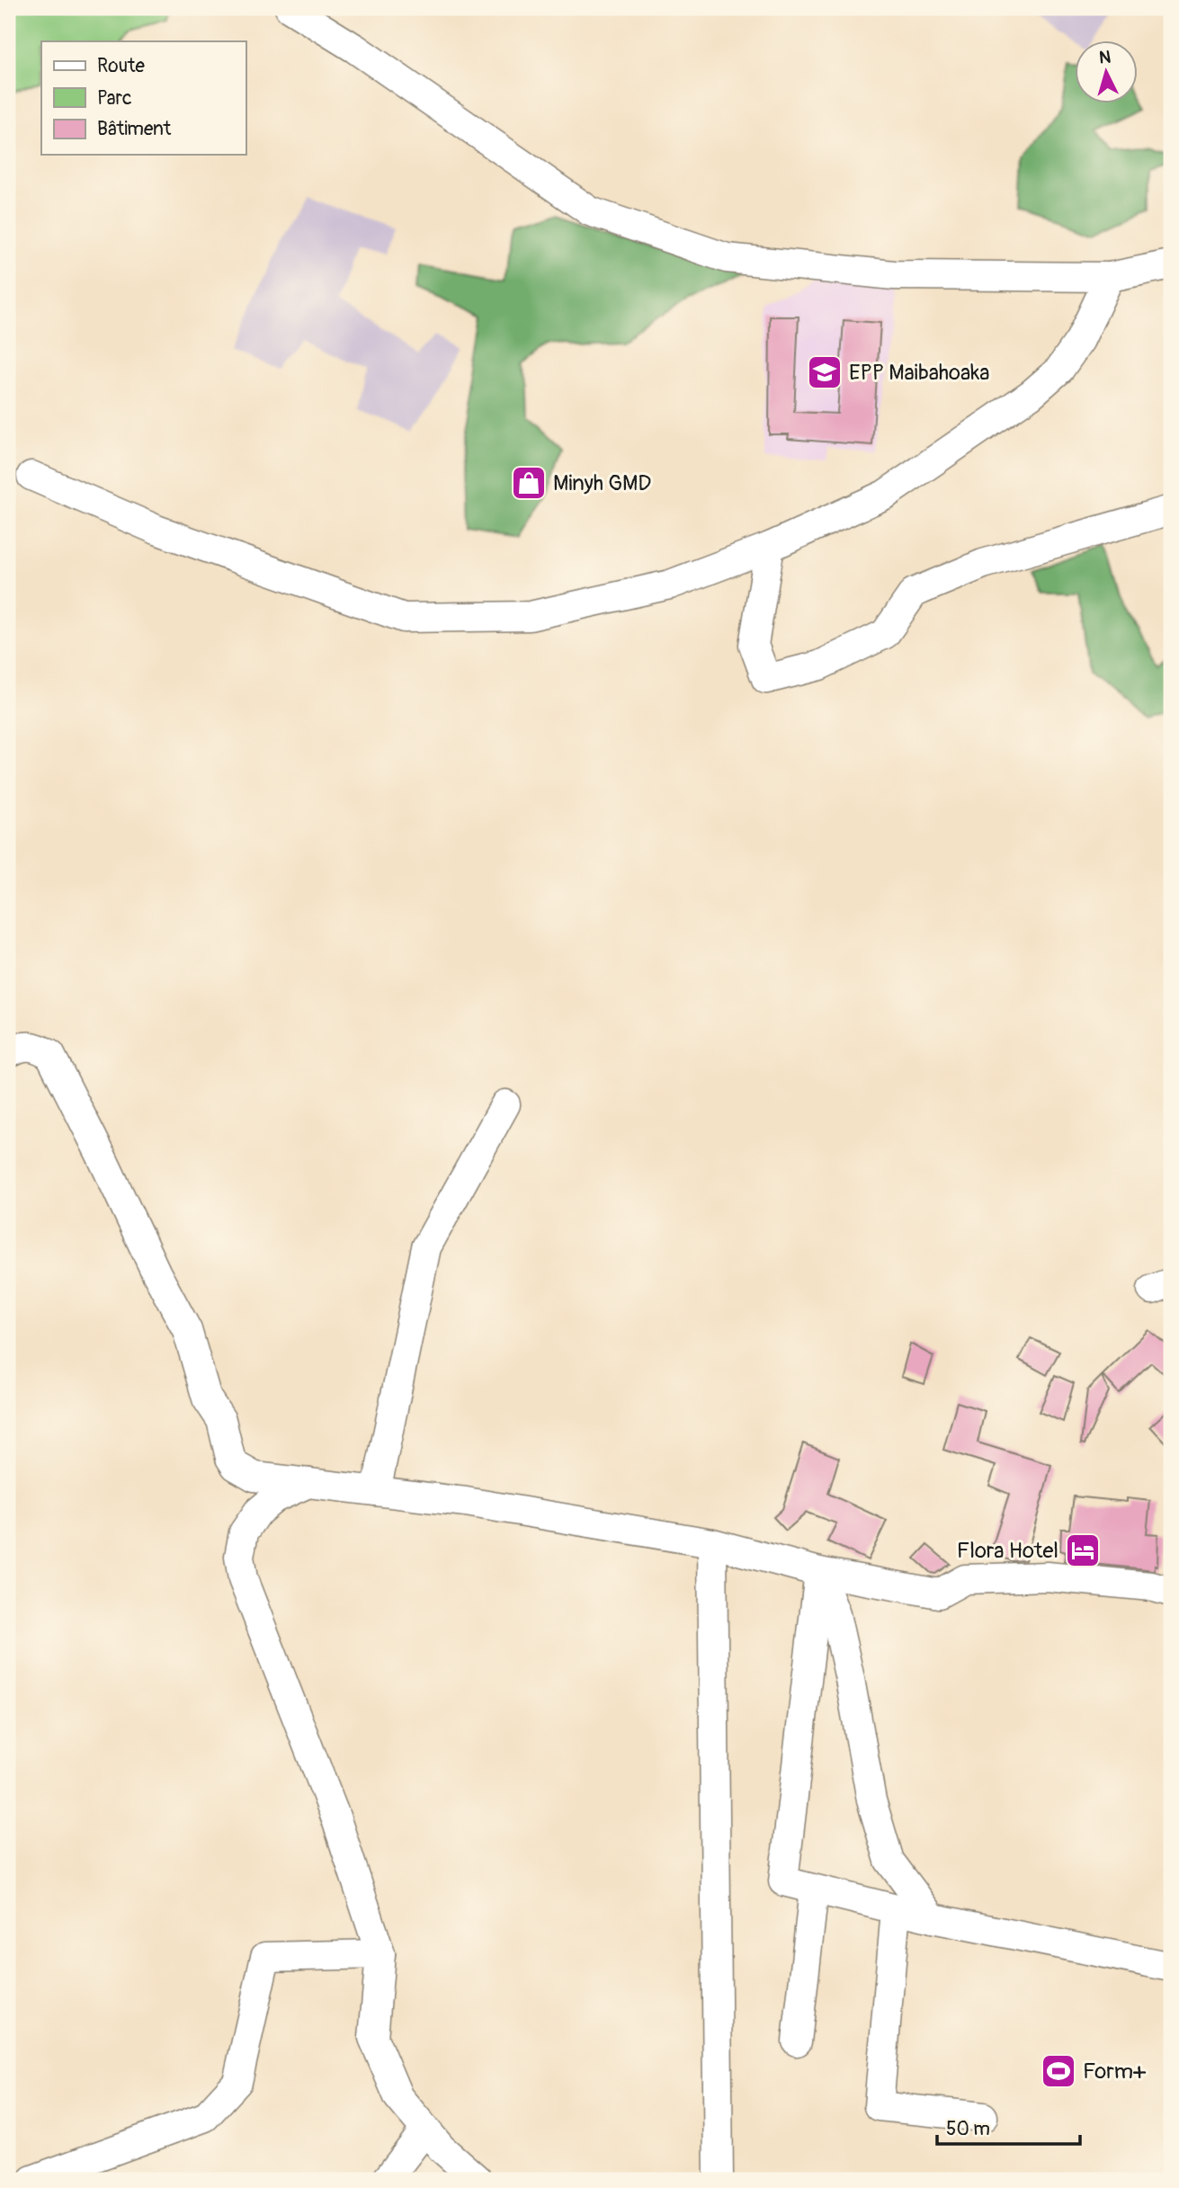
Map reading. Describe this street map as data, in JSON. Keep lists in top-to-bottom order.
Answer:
{
  "places": {
    "school or university": ["EPP Maibahoaka"],
    "shop": ["Minyh GMD"],
    "hotel": ["Flora Hotel"],
    "sports": ["Form+"]
  },
  "legend": ["Route", "Parc", "Bâtiment"],
  "scale_bar": "50 m",
  "north": "top"
}
